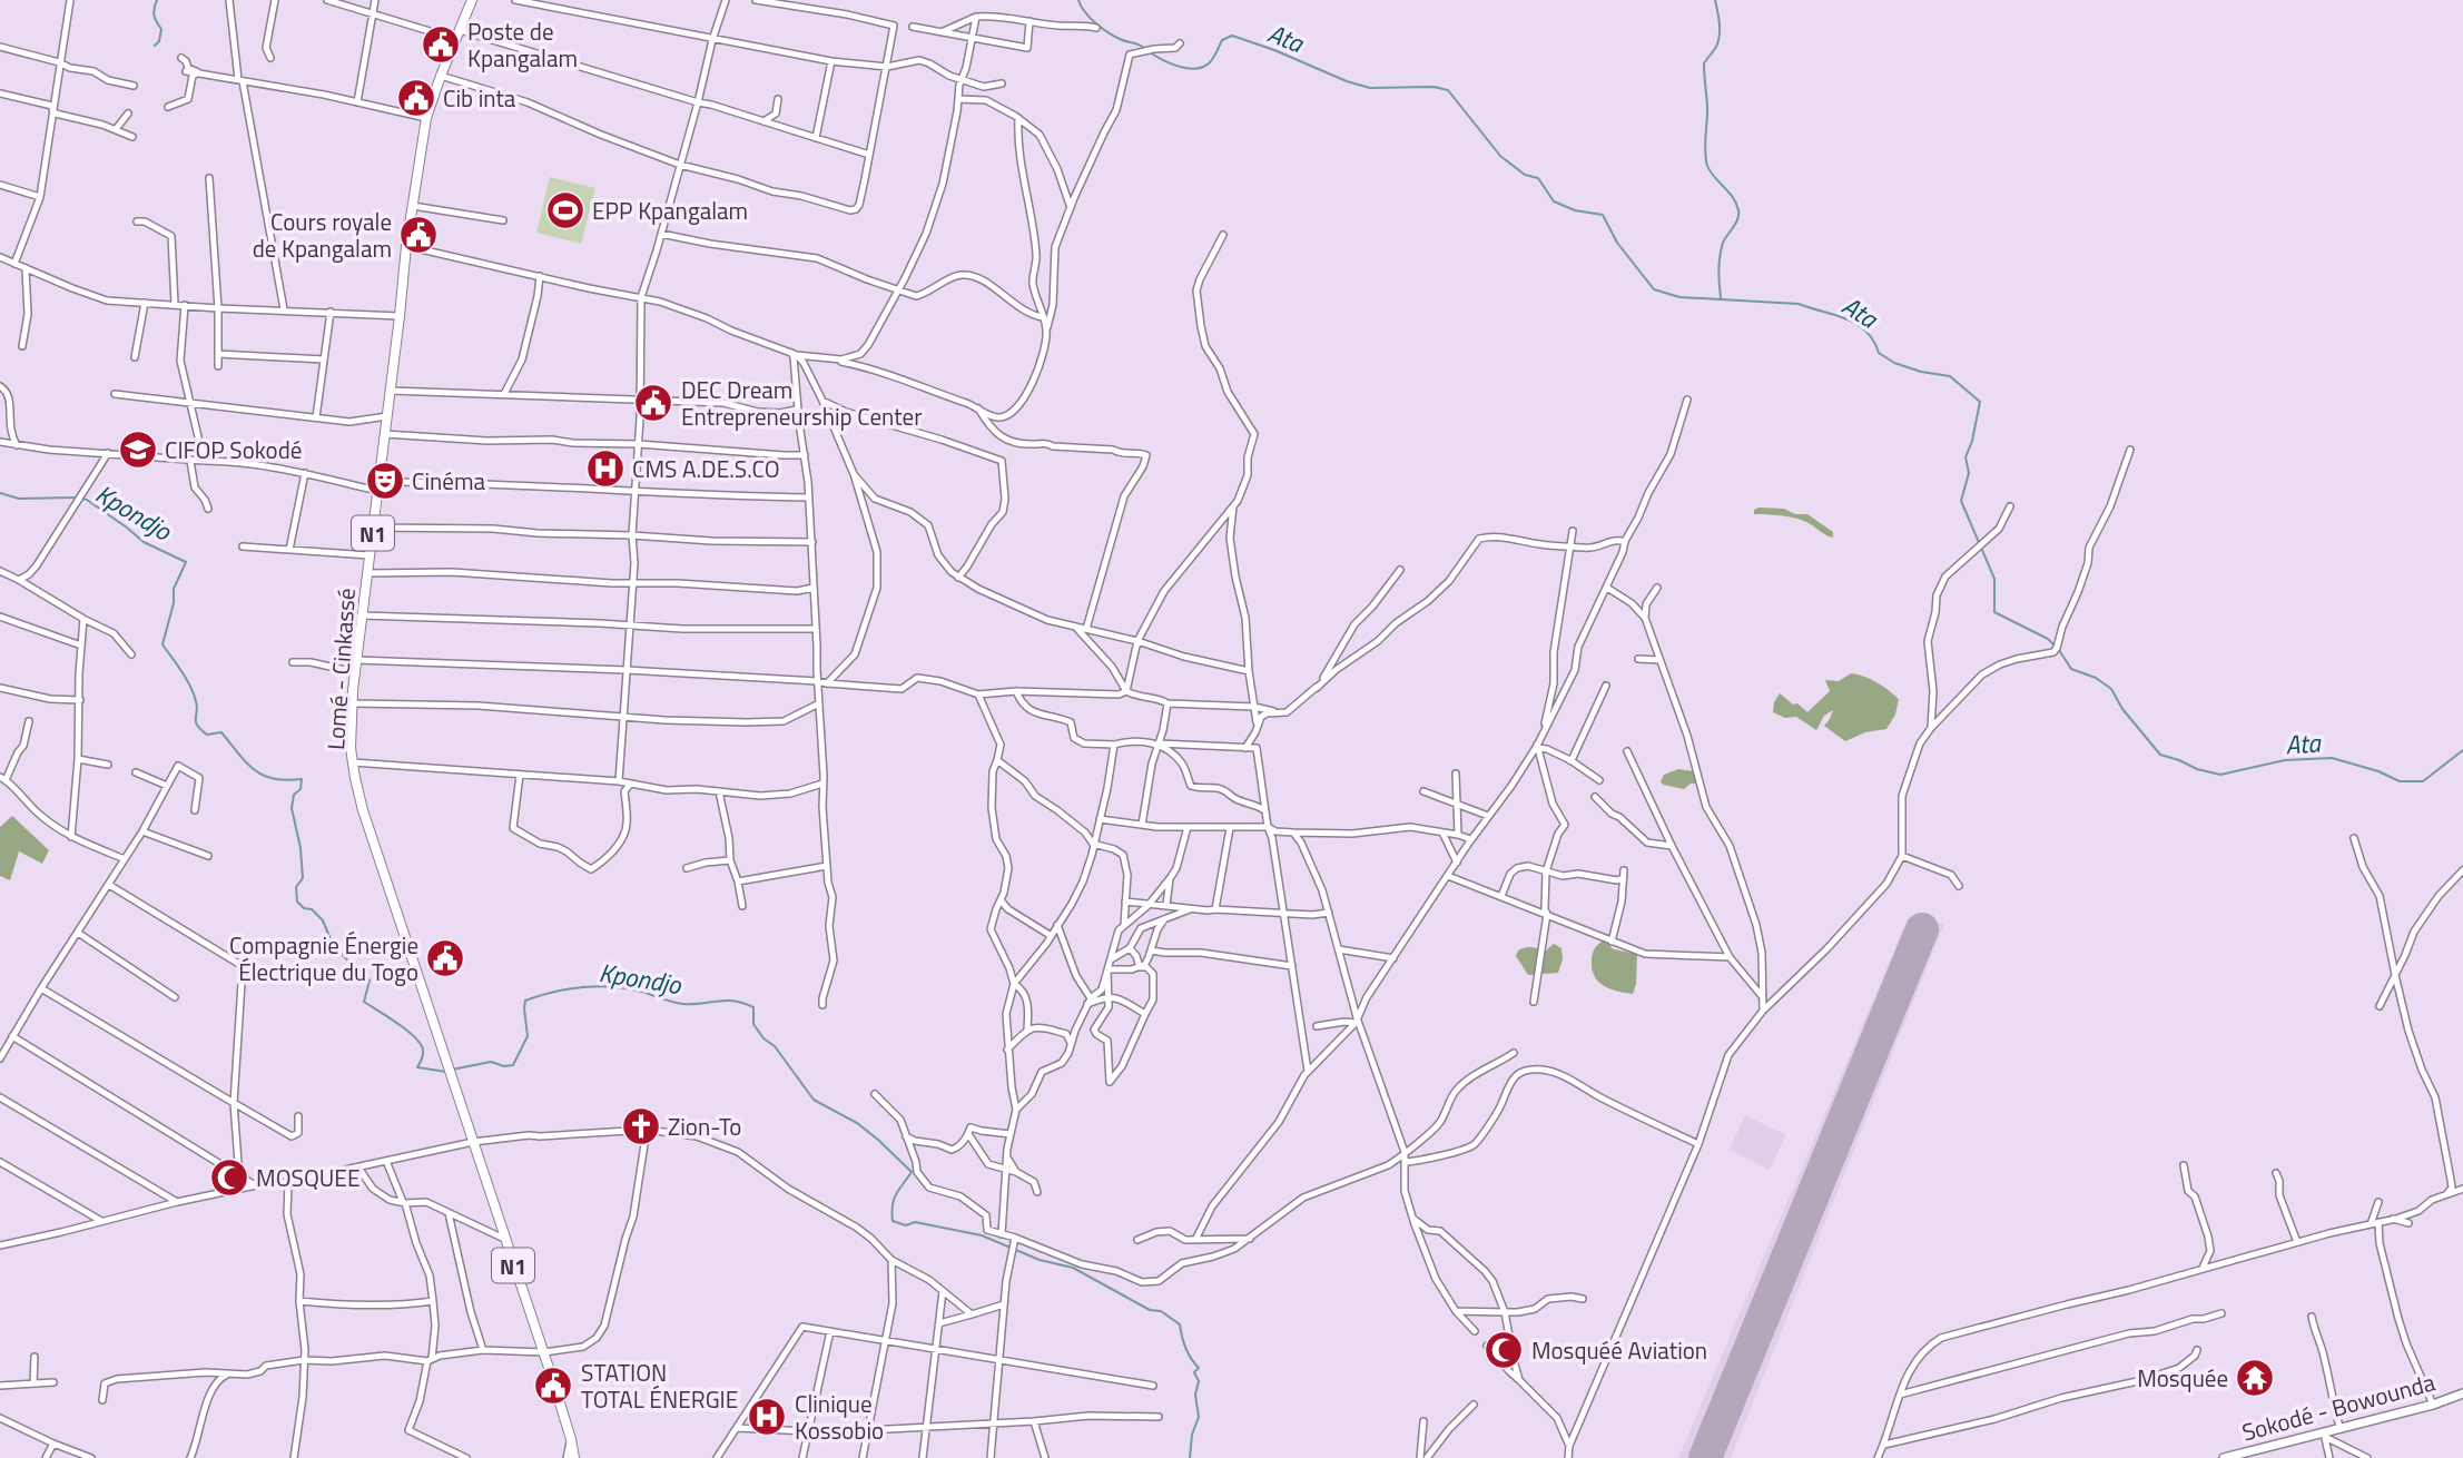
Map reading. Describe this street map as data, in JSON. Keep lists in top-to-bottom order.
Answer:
{
  "streets": {
    "highway": ["N1", "Lomé - Cinkassé"],
    "main road": ["Sokodé - Bowounda"]
  },
  "water": ["Ata", "Kpondjo"],
  "places": {
    "public building": [
      "Poste de Kpangalam",
      "Cib inta",
      "Cours royale de Kpangalam",
      "DEC Dream Entrepreneurship Center",
      "Compagnie Énergie Électrique du Togo",
      "STATION TOTAL ÉNERGIE"
    ],
    "sports": ["EPP Kpangalam"],
    "school or university": ["CIFOP Sokodé"],
    "hospital": ["CMS A.DE.S.CO", "Clinique Kossobio"],
    "theatre": ["Cinéma"],
    "church": ["Zion-To"],
    "mosque": ["MOSQUEE", "Mosquéé Aviation"],
    "temple": ["Mosquée"]
  }
}
